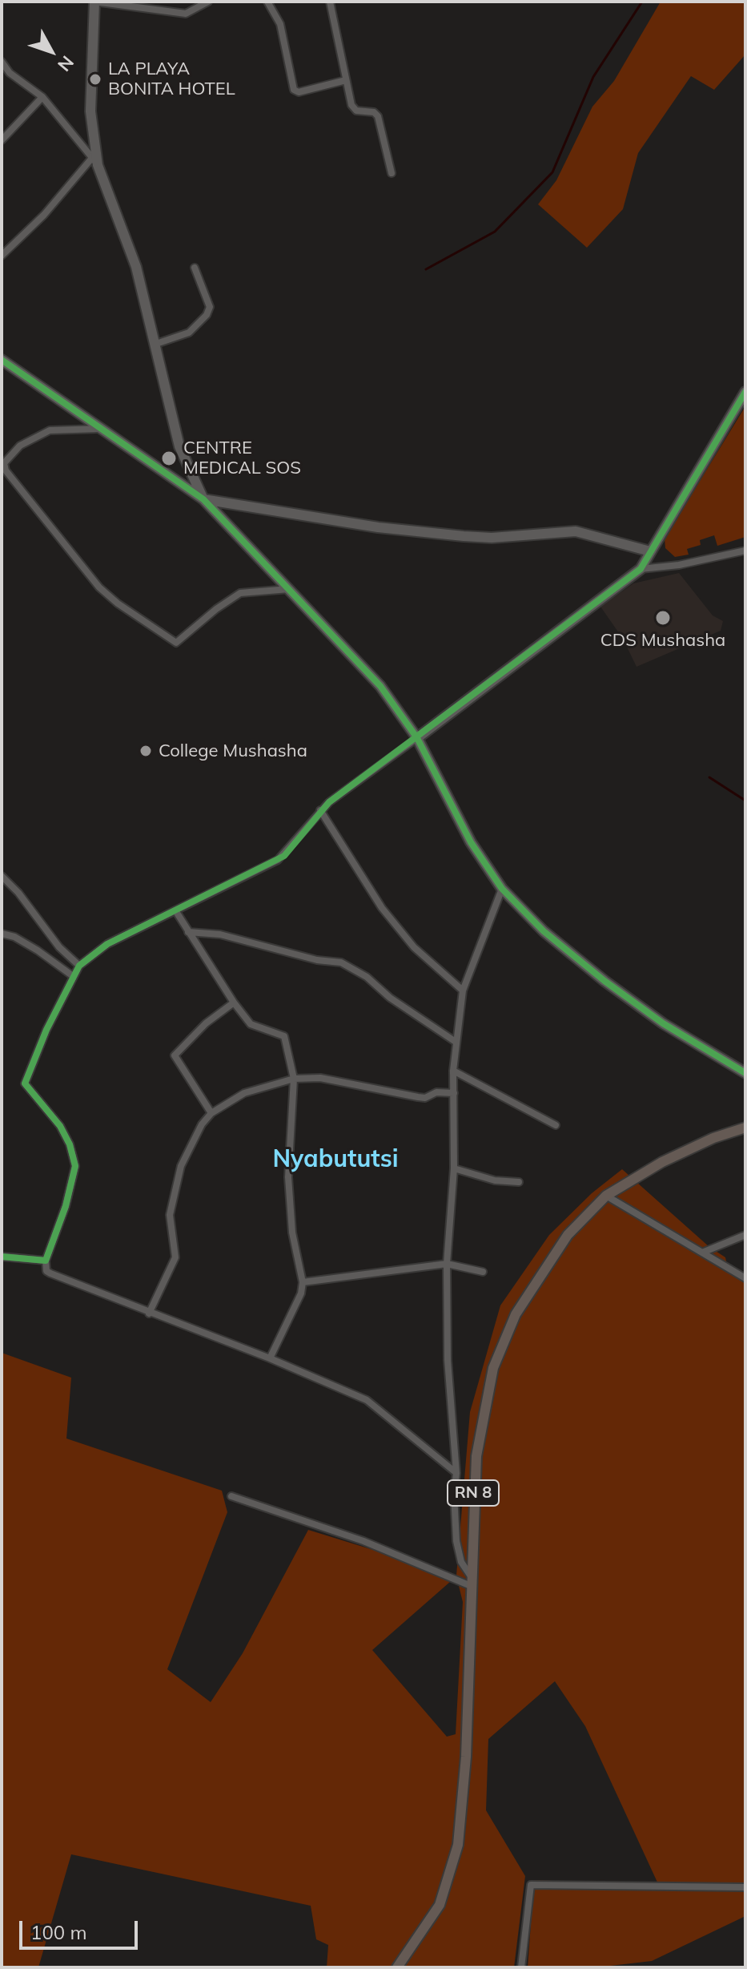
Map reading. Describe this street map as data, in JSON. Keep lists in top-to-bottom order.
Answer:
{
  "streets": {
    "main road": ["RN 8"]
  },
  "districts": ["Nyabututsi"],
  "places": [
    "LA PLAYA BONITA HOTEL",
    "CENTRE MEDICAL SOS",
    "CDS Mushasha",
    "College Mushasha"
  ],
  "scale_bar": "100 m",
  "north": "bottom right"
}
